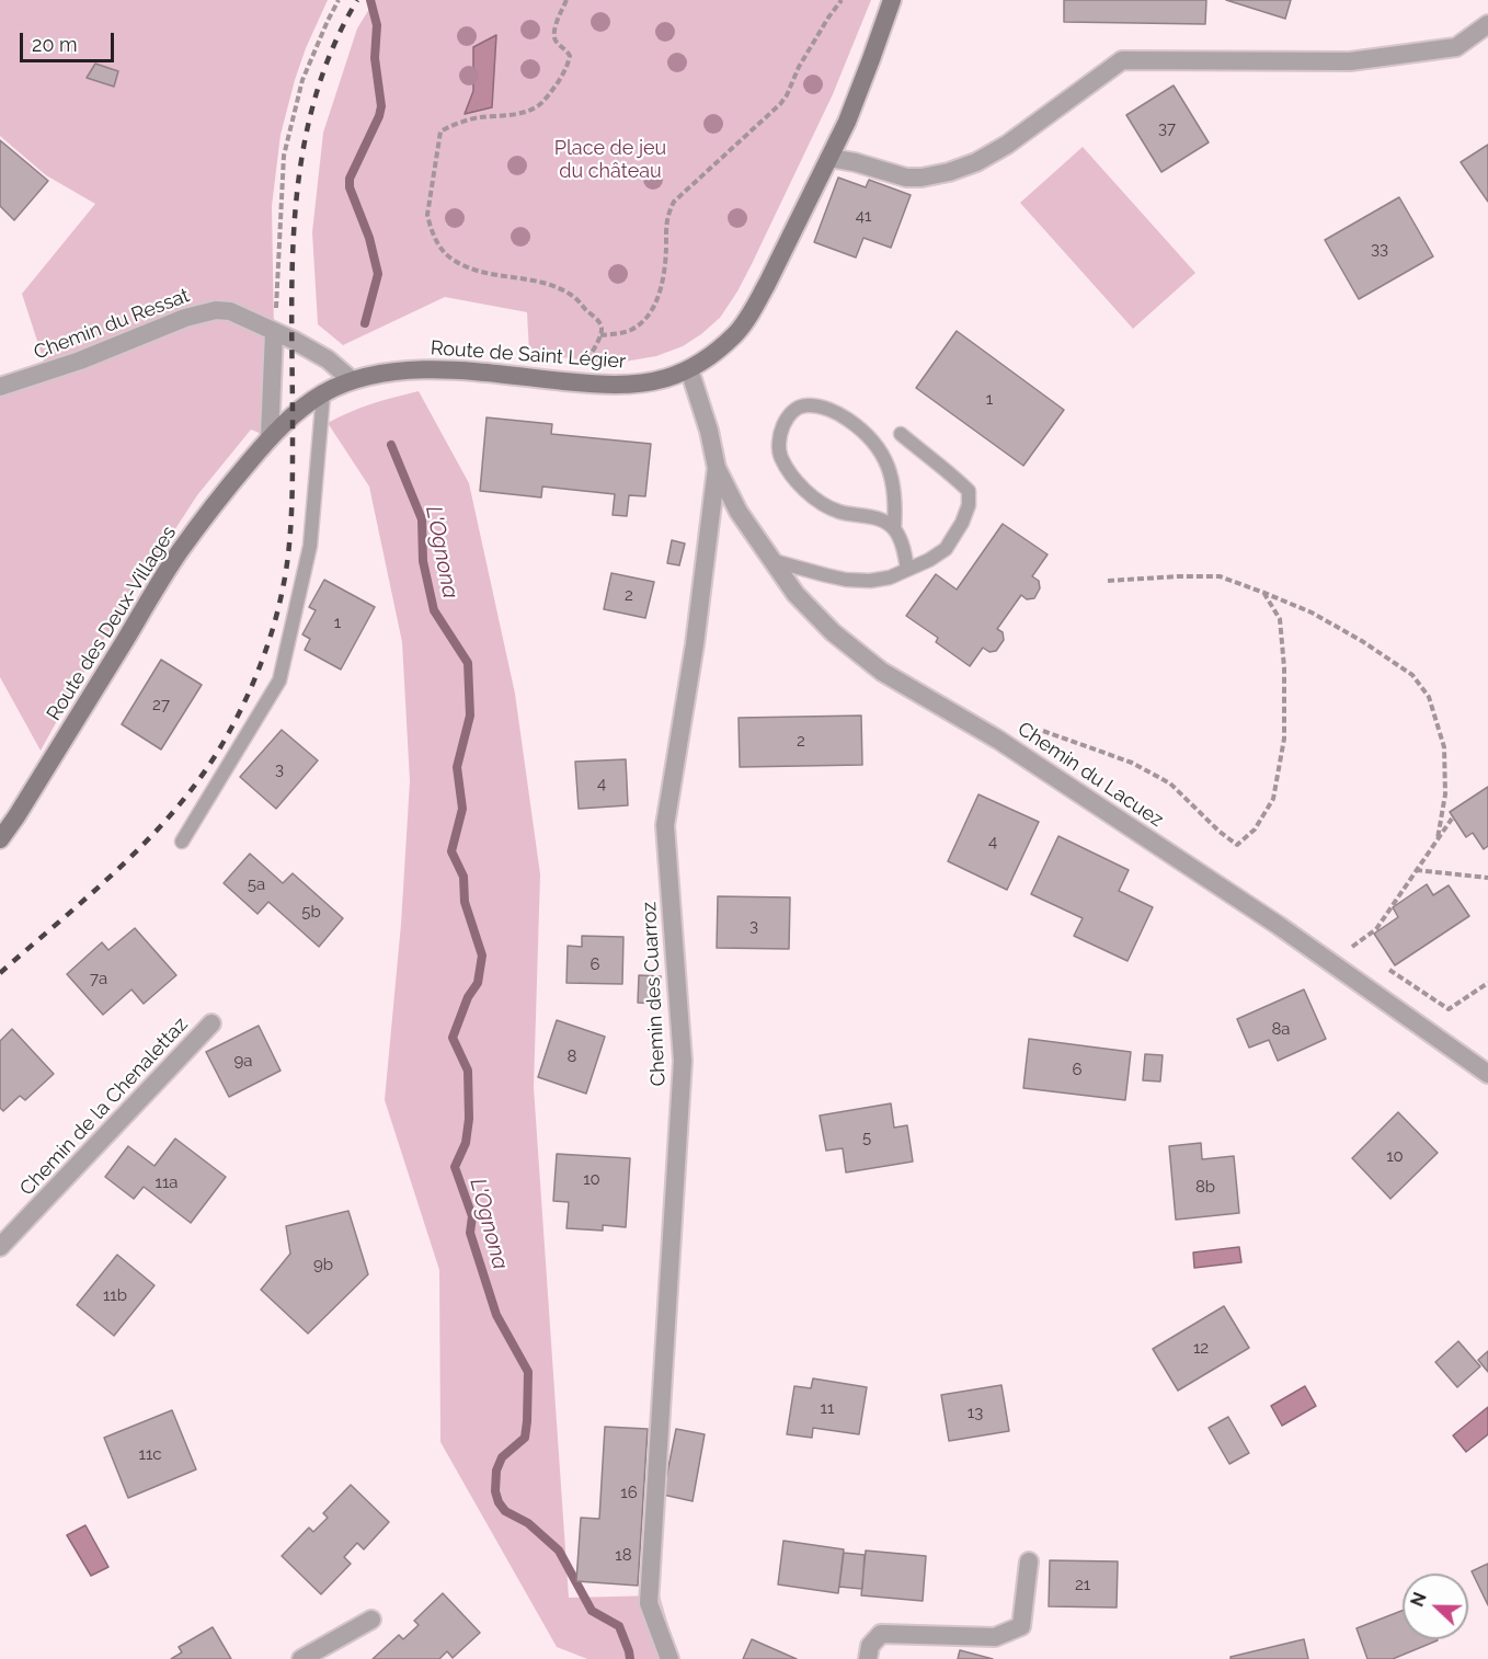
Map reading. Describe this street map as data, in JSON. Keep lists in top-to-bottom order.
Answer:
{
  "streets": {
    "main road": ["Route de Saint Légier", "Route des Deux-Villages"],
    "street": [
      "Chemin du Ressat",
      "Chemin du Lacuez",
      "Chemin des Cuarroz",
      "Chemin de la Chenalettaz"
    ]
  },
  "crossings": [
    ["Chemin du Ressat", "Route de Saint Légier"],
    ["Route de Saint Légier", "Route des Deux-Villages"],
    ["Route de Saint Légier", "Chemin des Cuarroz"],
    ["Chemin du Lacuez", "Chemin des Cuarroz"]
  ],
  "water": ["L'Ognona"],
  "parks": ["Place de jeu du château"],
  "house_numbers": [
    "37",
    "41",
    "33",
    "1",
    "2",
    "1",
    "27",
    "2",
    "3",
    "4",
    "4",
    "5a",
    "5b",
    "3",
    "6",
    "7a",
    "8a",
    "8",
    "9a",
    "6",
    "5",
    "10",
    "10",
    "11a",
    "8b",
    "9b",
    "11b",
    "12",
    "11",
    "13",
    "11c",
    "16",
    "18",
    "21"
  ],
  "scale_bar": "20 m",
  "north": "left"
}
